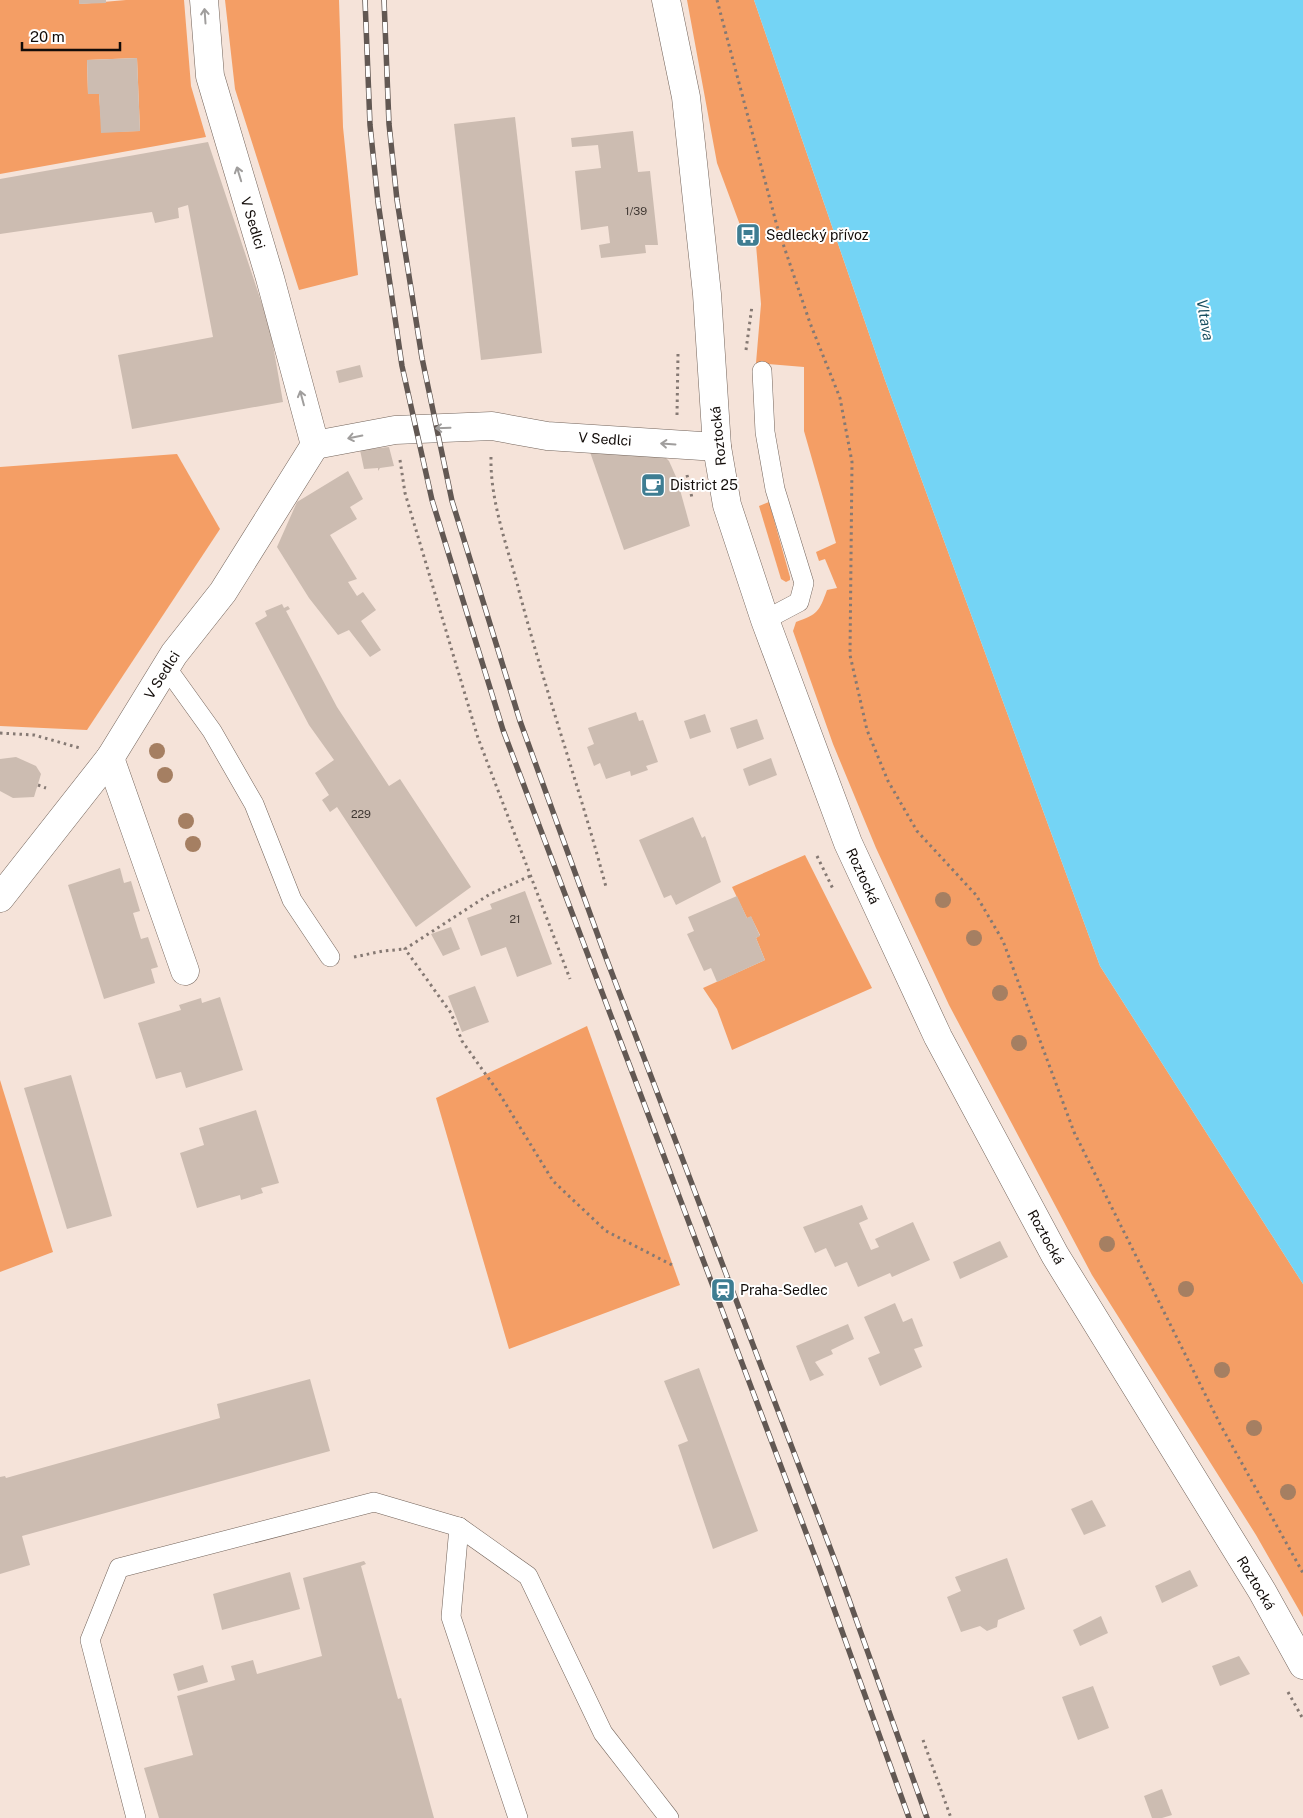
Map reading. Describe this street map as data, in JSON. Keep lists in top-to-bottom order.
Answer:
{
  "streets": {
    "main road": ["V Sedlci", "Roztocká"]
  },
  "crossings": [
    ["V Sedlci", "Roztocká"]
  ],
  "water": ["Vltava"],
  "places": {
    "bus stop": ["Sedlecký přívoz"],
    "cafe": ["District 25"],
    "station": ["Praha-Sedlec"]
  },
  "house_numbers": ["1/39", "229", "21"],
  "scale_bar": "20 m"
}
